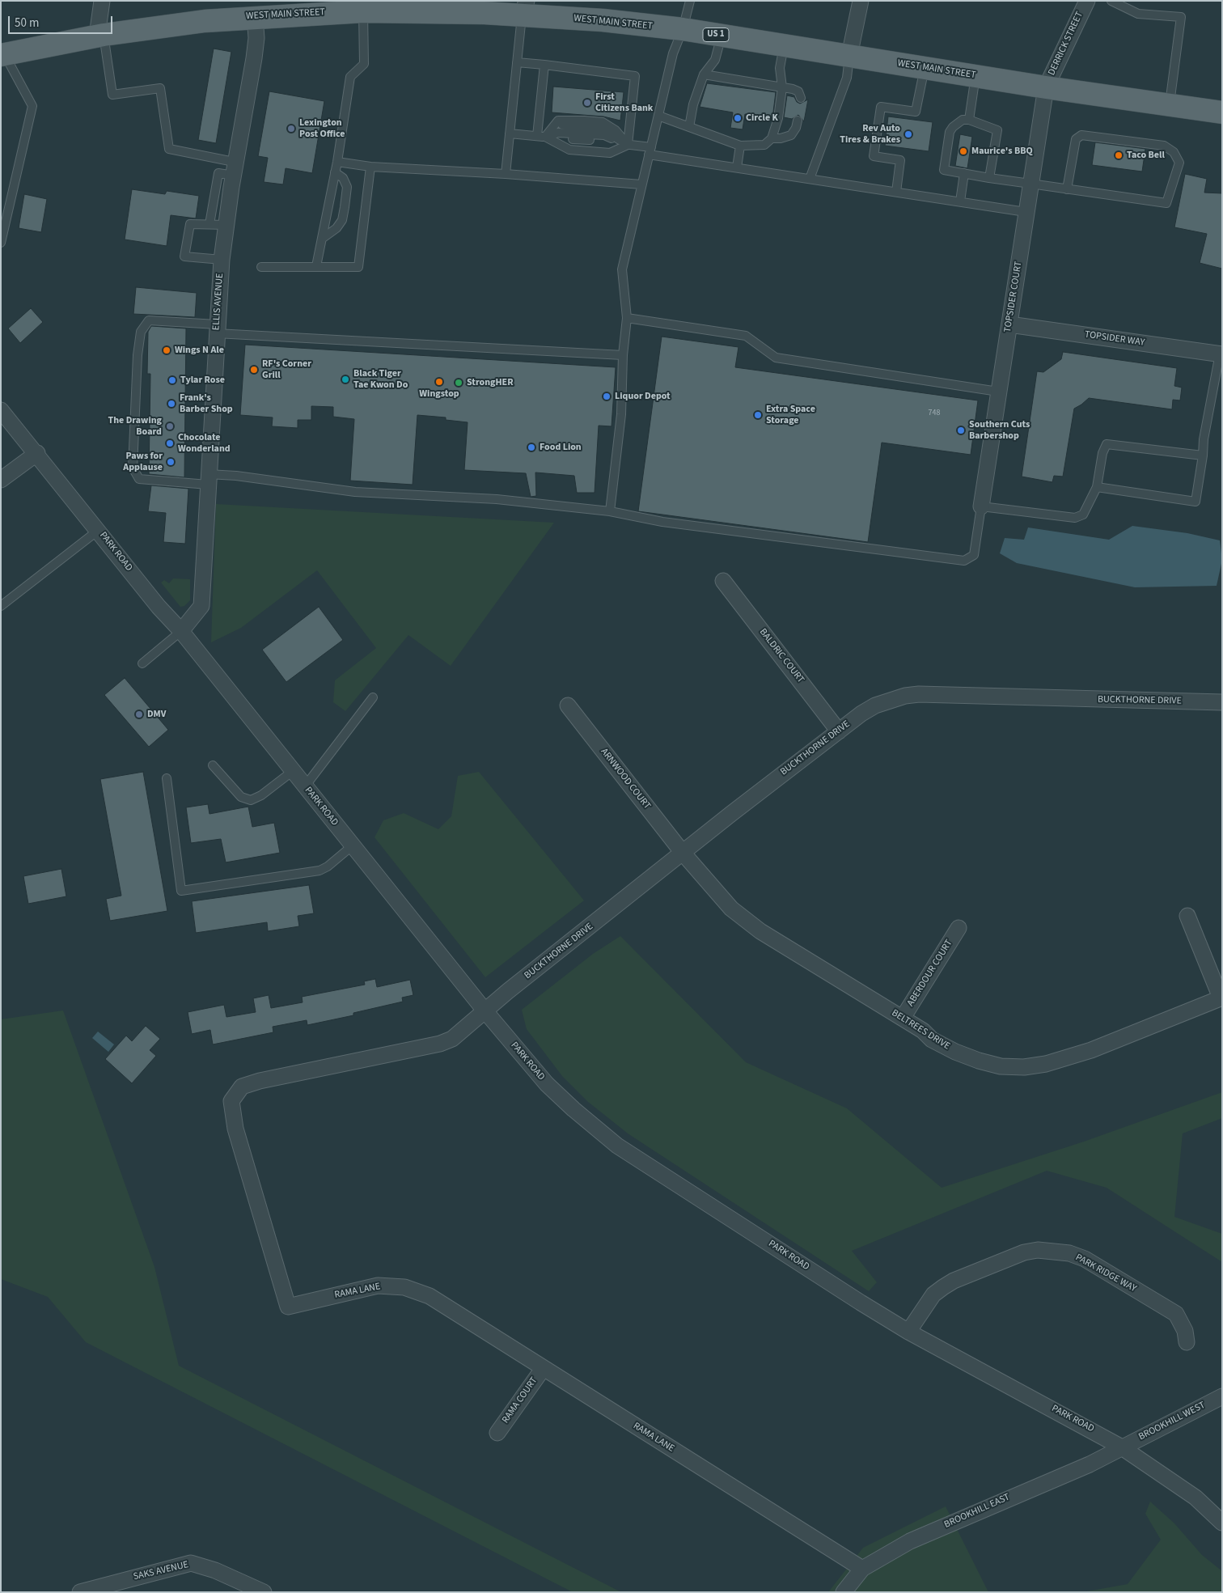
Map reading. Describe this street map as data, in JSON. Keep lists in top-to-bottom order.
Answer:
{
  "streets": {
    "main road": ["WEST MAIN STREET", "US 1"],
    "street": [
      "DERRICK STREET",
      "TOPSIDER COURT",
      "ELLIS AVENUE",
      "TOPSIDER WAY",
      "PARK ROAD",
      "BALDRIC COURT",
      "BUCKTHORNE DRIVE",
      "ARNWOOD COURT",
      "ABERDOUR COURT",
      "BELTREES DRIVE",
      "PARK RIDGE WAY",
      "RAMA LANE",
      "RAMA COURT",
      "BROOKHILL WEST",
      "BROOKHILL EAST",
      "SAKS AVENUE"
    ]
  },
  "crossings": [
    ["WEST MAIN STREET", "DERRICK STREET"],
    ["WEST MAIN STREET", "TOPSIDER COURT"],
    ["WEST MAIN STREET", "ELLIS AVENUE"],
    ["DERRICK STREET", "TOPSIDER COURT"],
    ["TOPSIDER COURT", "TOPSIDER WAY"],
    ["ELLIS AVENUE", "PARK ROAD"],
    ["PARK ROAD", "BUCKTHORNE DRIVE"],
    ["PARK ROAD", "PARK RIDGE WAY"],
    ["PARK ROAD", "RAMA LANE"],
    ["PARK ROAD", "BROOKHILL WEST"],
    ["PARK ROAD", "BROOKHILL EAST"],
    ["BALDRIC COURT", "BUCKTHORNE DRIVE"],
    ["BUCKTHORNE DRIVE", "ARNWOOD COURT"],
    ["BUCKTHORNE DRIVE", "BELTREES DRIVE"],
    ["BUCKTHORNE DRIVE", "RAMA LANE"],
    ["ARNWOOD COURT", "BELTREES DRIVE"],
    ["ABERDOUR COURT", "BELTREES DRIVE"],
    ["RAMA LANE", "RAMA COURT"],
    ["RAMA LANE", "BROOKHILL EAST"],
    ["BROOKHILL WEST", "BROOKHILL EAST"]
  ],
  "places": [
    "First Citizens Bank",
    "Circle K",
    "Lexington Post Office",
    "Rev Auto Tires & Brakes",
    "Maurice's BBQ",
    "Taco Bell",
    "Wings N Ale",
    "RF's Corner Grill",
    "Black Tiger Tae Kwon Do",
    "Tylar Rose",
    "Wingstop",
    "StrongHER",
    "Liquor Depot",
    "Frank's Barber Shop",
    "Extra Space Storage",
    "The Drawing Board",
    "Southern Cuts Barbershop",
    "Chocolate Wonderland",
    "Food Lion",
    "Paws for Applause",
    "DMV"
  ],
  "house_numbers": ["748"],
  "scale_bar": "50 m"
}
